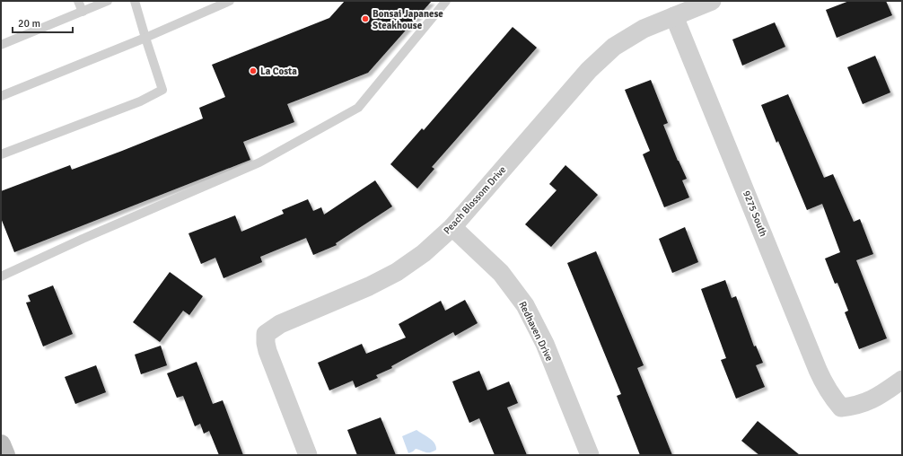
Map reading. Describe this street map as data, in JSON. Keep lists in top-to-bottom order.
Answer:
{
  "streets": {
    "street": ["Peach Blossom Drive", "9275 South", "Redhaven Drive"]
  },
  "crossings": [
    ["Peach Blossom Drive", "9275 South"],
    ["Peach Blossom Drive", "Redhaven Drive"]
  ],
  "places": ["Bonsai Japanese Steakhouse", "La Costa"],
  "scale_bar": "20 m"
}
